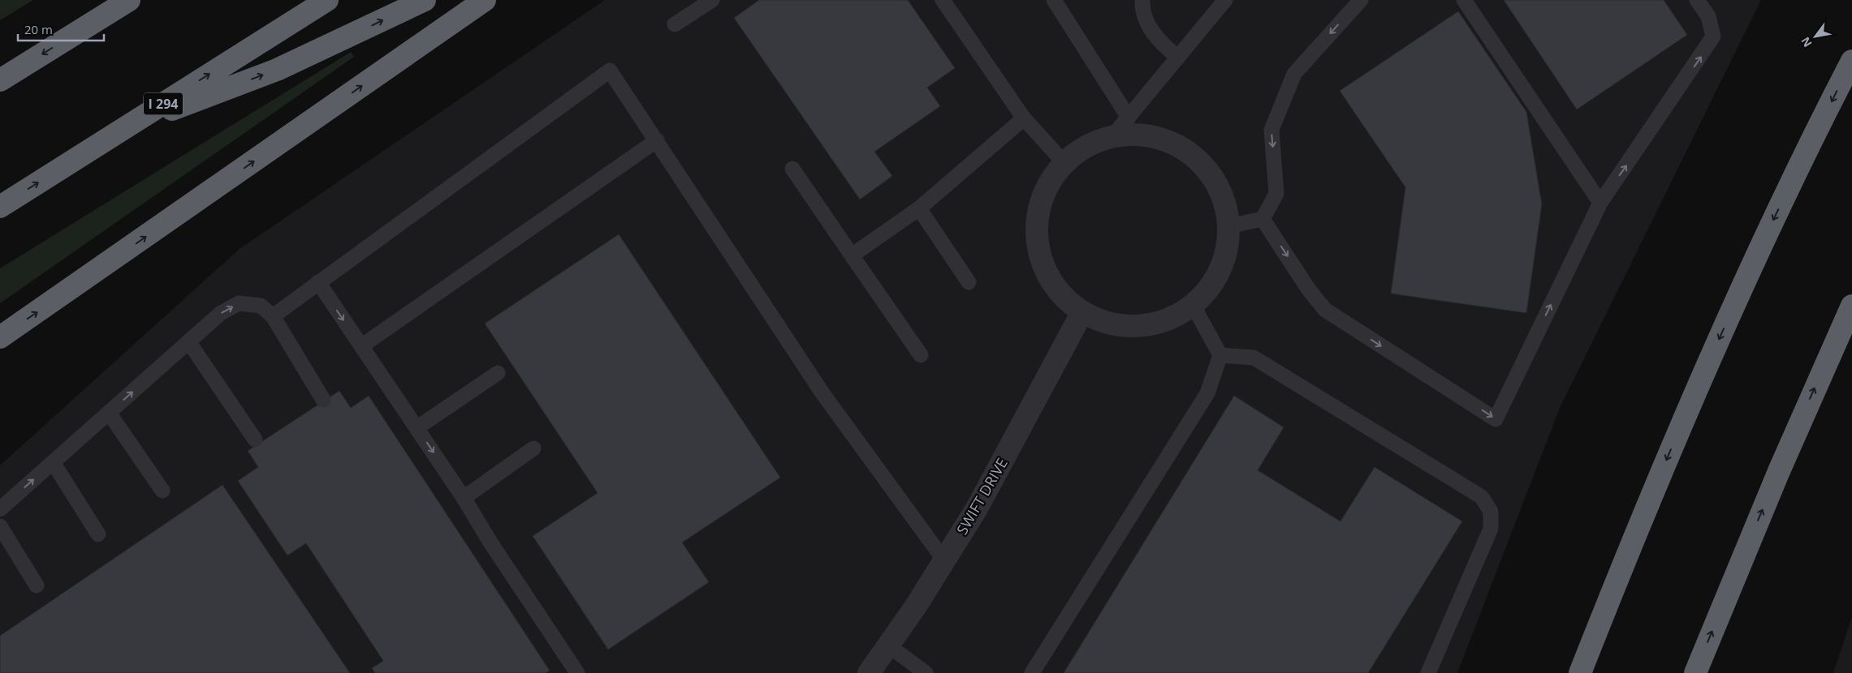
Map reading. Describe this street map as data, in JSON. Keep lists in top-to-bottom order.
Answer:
{
  "streets": {
    "highway": ["I 294"],
    "street": ["SWIFT DRIVE"]
  },
  "scale_bar": "20 m",
  "north": "bottom left"
}
